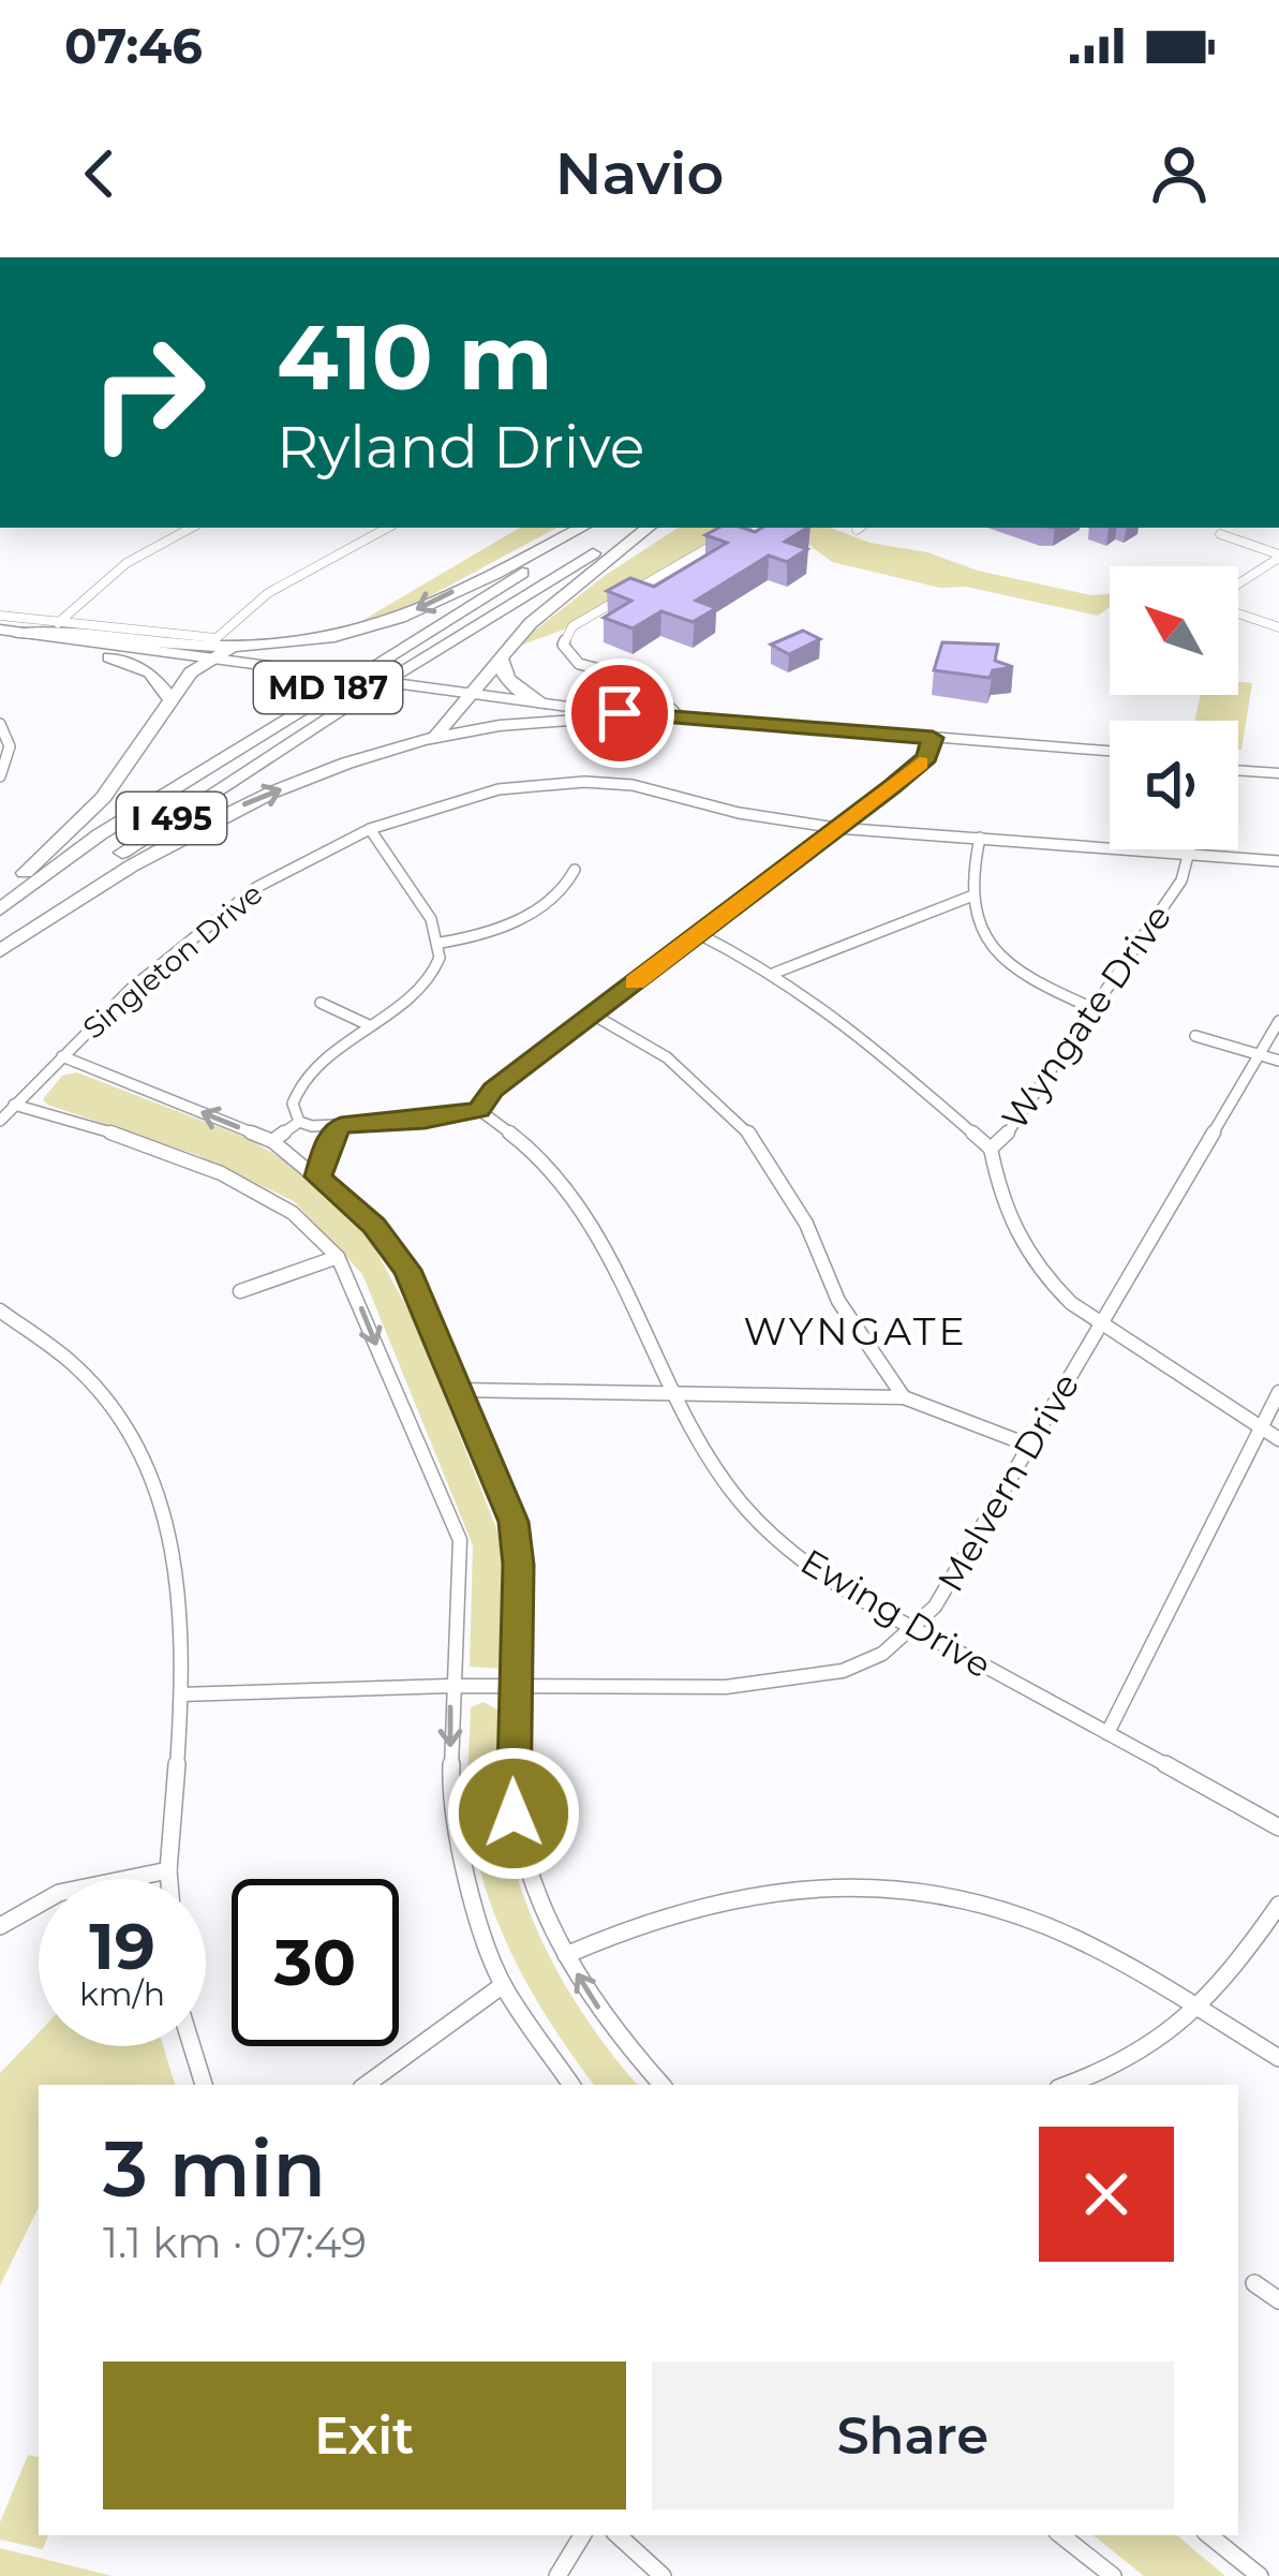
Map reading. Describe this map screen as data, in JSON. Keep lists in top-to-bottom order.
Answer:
{
  "streets": {
    "highway": ["I 495"],
    "main road": ["MD 187"],
    "street": [
      "Singleton Drive",
      "Wyngate Drive",
      "Melvern Drive",
      "Ewing Drive"
    ]
  },
  "crossings": [
    ["Singleton Drive", "Wyngate Drive"],
    ["Wyngate Drive", "Melvern Drive"],
    ["Melvern Drive", "Ewing Drive"]
  ],
  "districts": ["WYNGATE"],
  "north": "top left",
  "page": {
    "status": "07:46",
    "header": "Navio",
    "turn": ["410 m", "Ryland Drive"],
    "speed": "19 km/h",
    "limit": "30",
    "heading": ["3 min", "1.1 km · 07:49"],
    "buttons": ["Exit", "Share"]
  }
}
